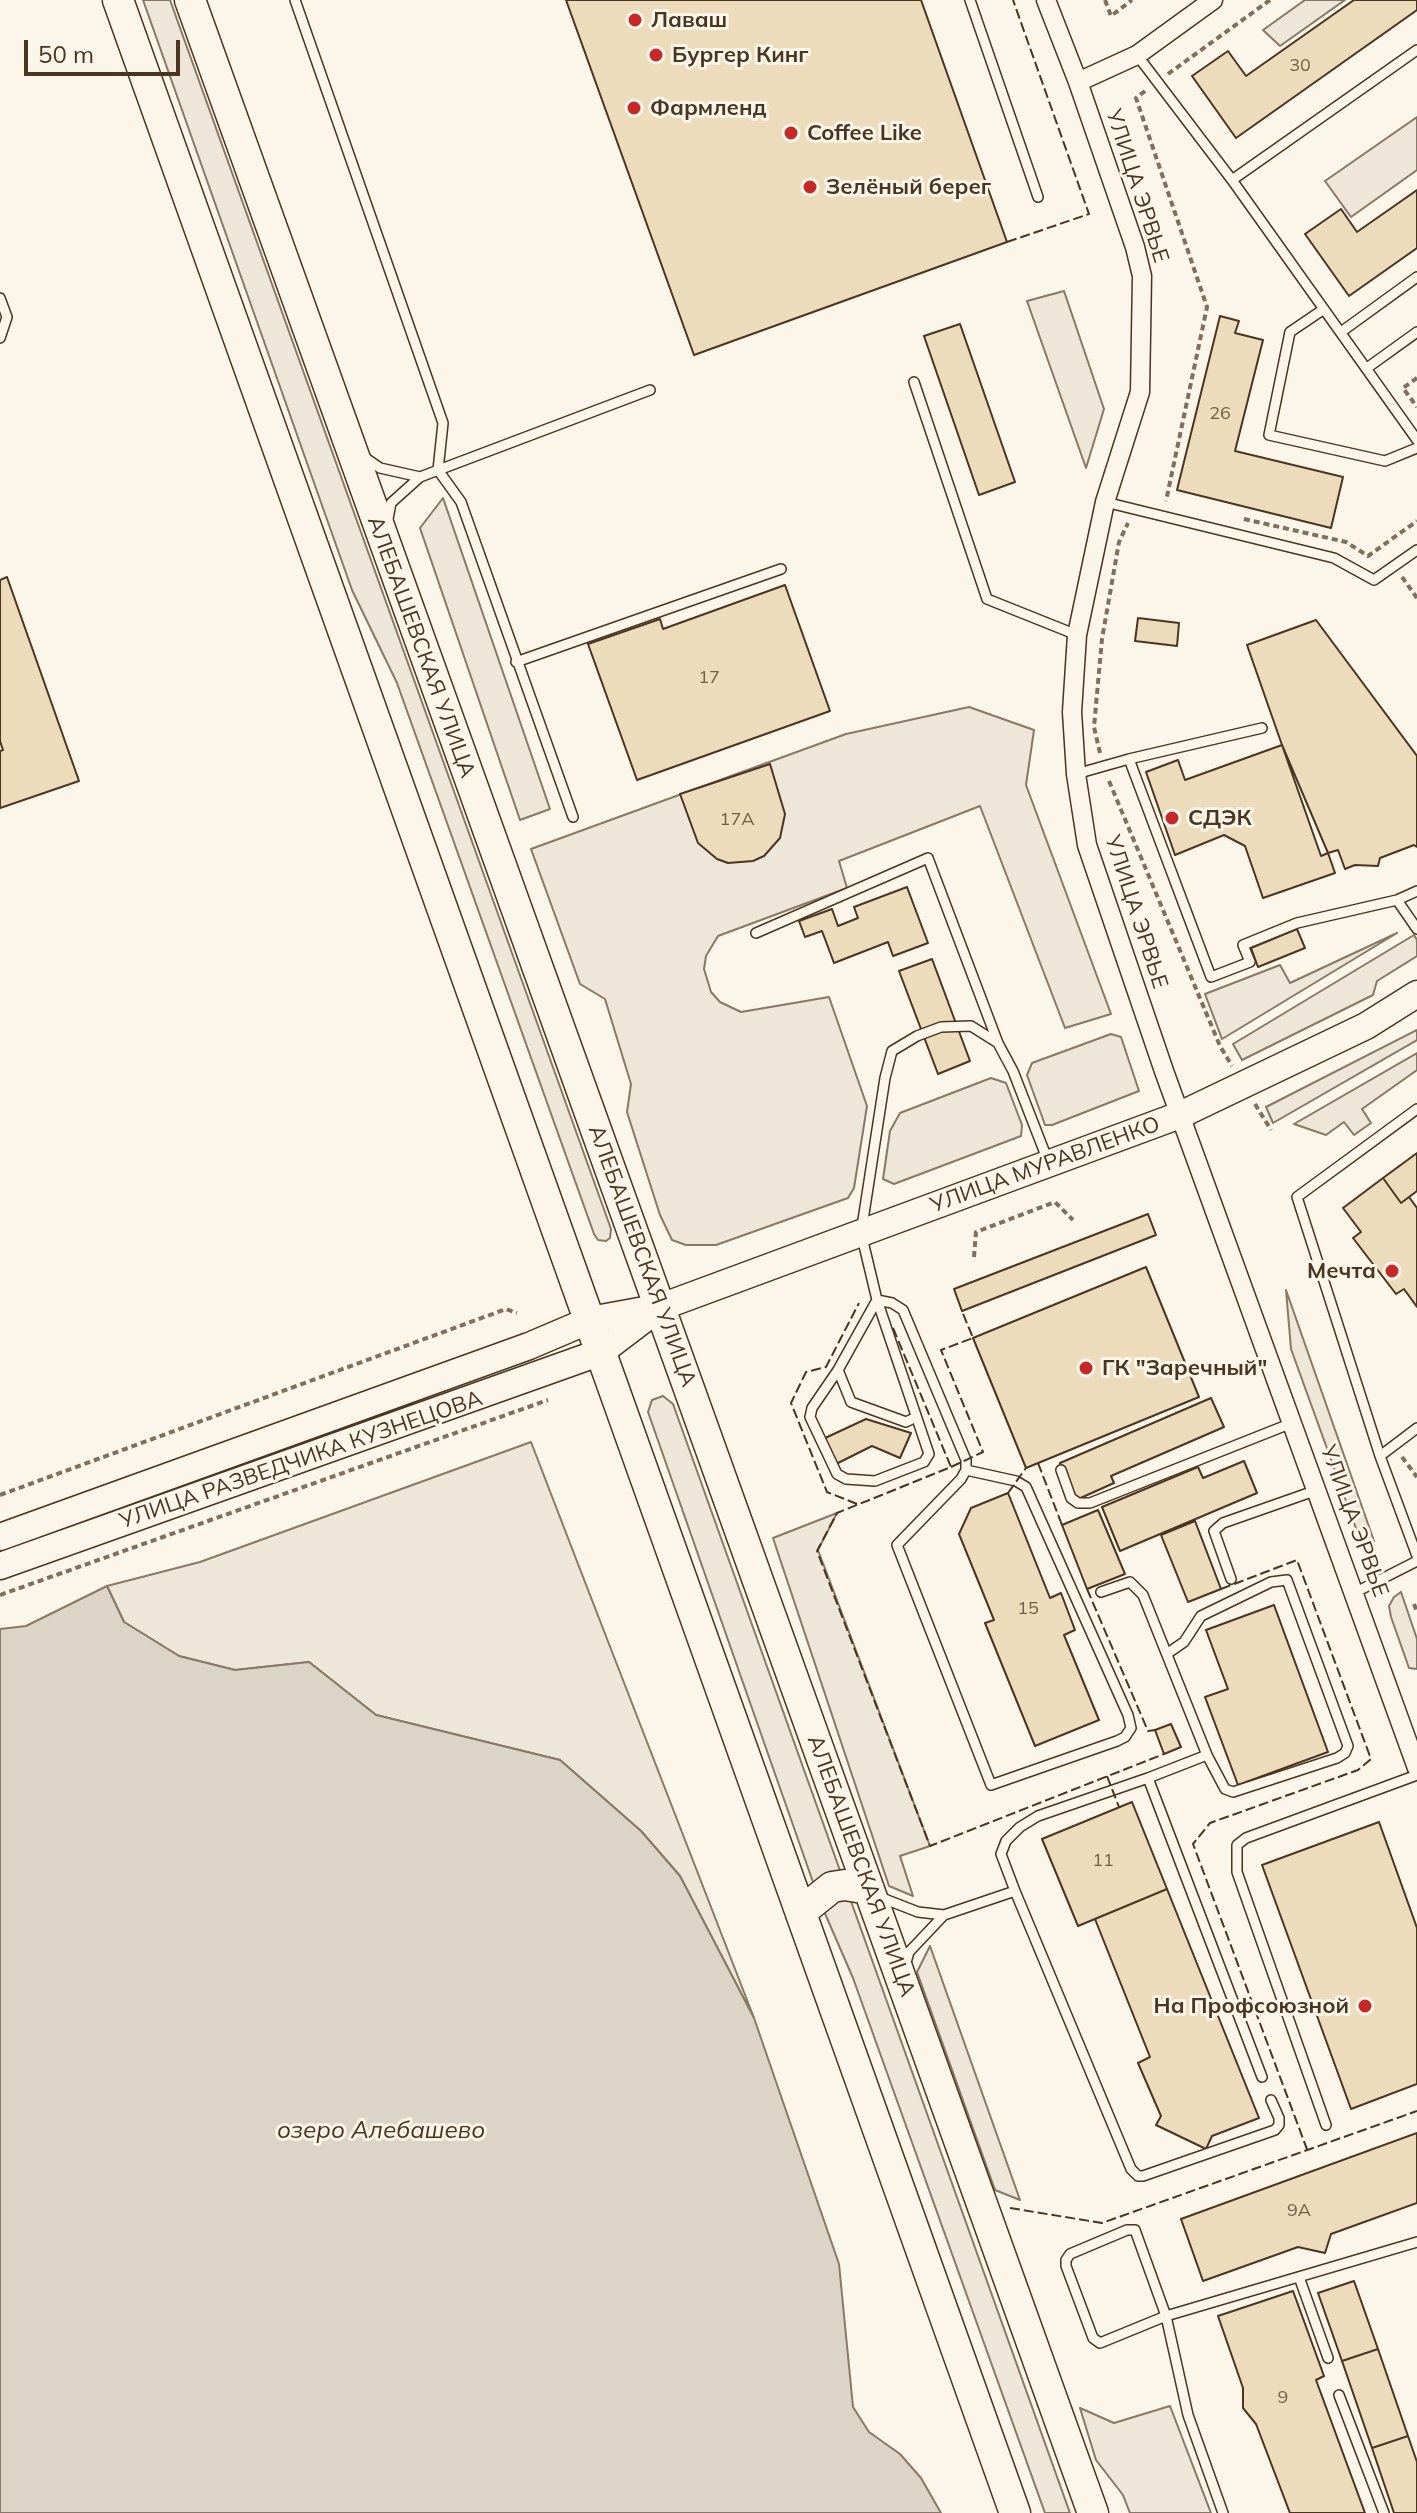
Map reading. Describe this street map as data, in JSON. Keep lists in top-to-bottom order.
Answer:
{
  "streets": {
    "main road": ["АЛЕБАШЕВСКАЯ УЛИЦА", "УЛИЦА МУРАВЛЕНКО", "УЛИЦА РАЗВЕДЧИКА КУЗНЕЦОВА"],
    "street": ["УЛИЦА ЭРВЬЕ"]
  },
  "crossings": [
    ["УЛИЦА ЭРВЬЕ", "УЛИЦА МУРАВЛЕНКО"],
    ["АЛЕБАШЕВСКАЯ УЛИЦА", "УЛИЦА МУРАВЛЕНКО"],
    ["АЛЕБАШЕВСКАЯ УЛИЦА", "УЛИЦА РАЗВЕДЧИКА КУЗНЕЦОВА"],
    ["УЛИЦА МУРАВЛЕНКО", "УЛИЦА РАЗВЕДЧИКА КУЗНЕЦОВА"]
  ],
  "water": ["озеро Алебашево"],
  "places": [
    "Лаваш",
    "Бургер Кинг",
    "Фармленд",
    "Coffee Like",
    "Зелёный берег",
    "СДЭК",
    "Мечта",
    "ГК \"Заречный\"",
    "На Профсоюзной"
  ],
  "house_numbers": [
    "30",
    "26",
    "17",
    "17А",
    "15",
    "11",
    "9А",
    "9"
  ],
  "scale_bar": "50 m"
}
